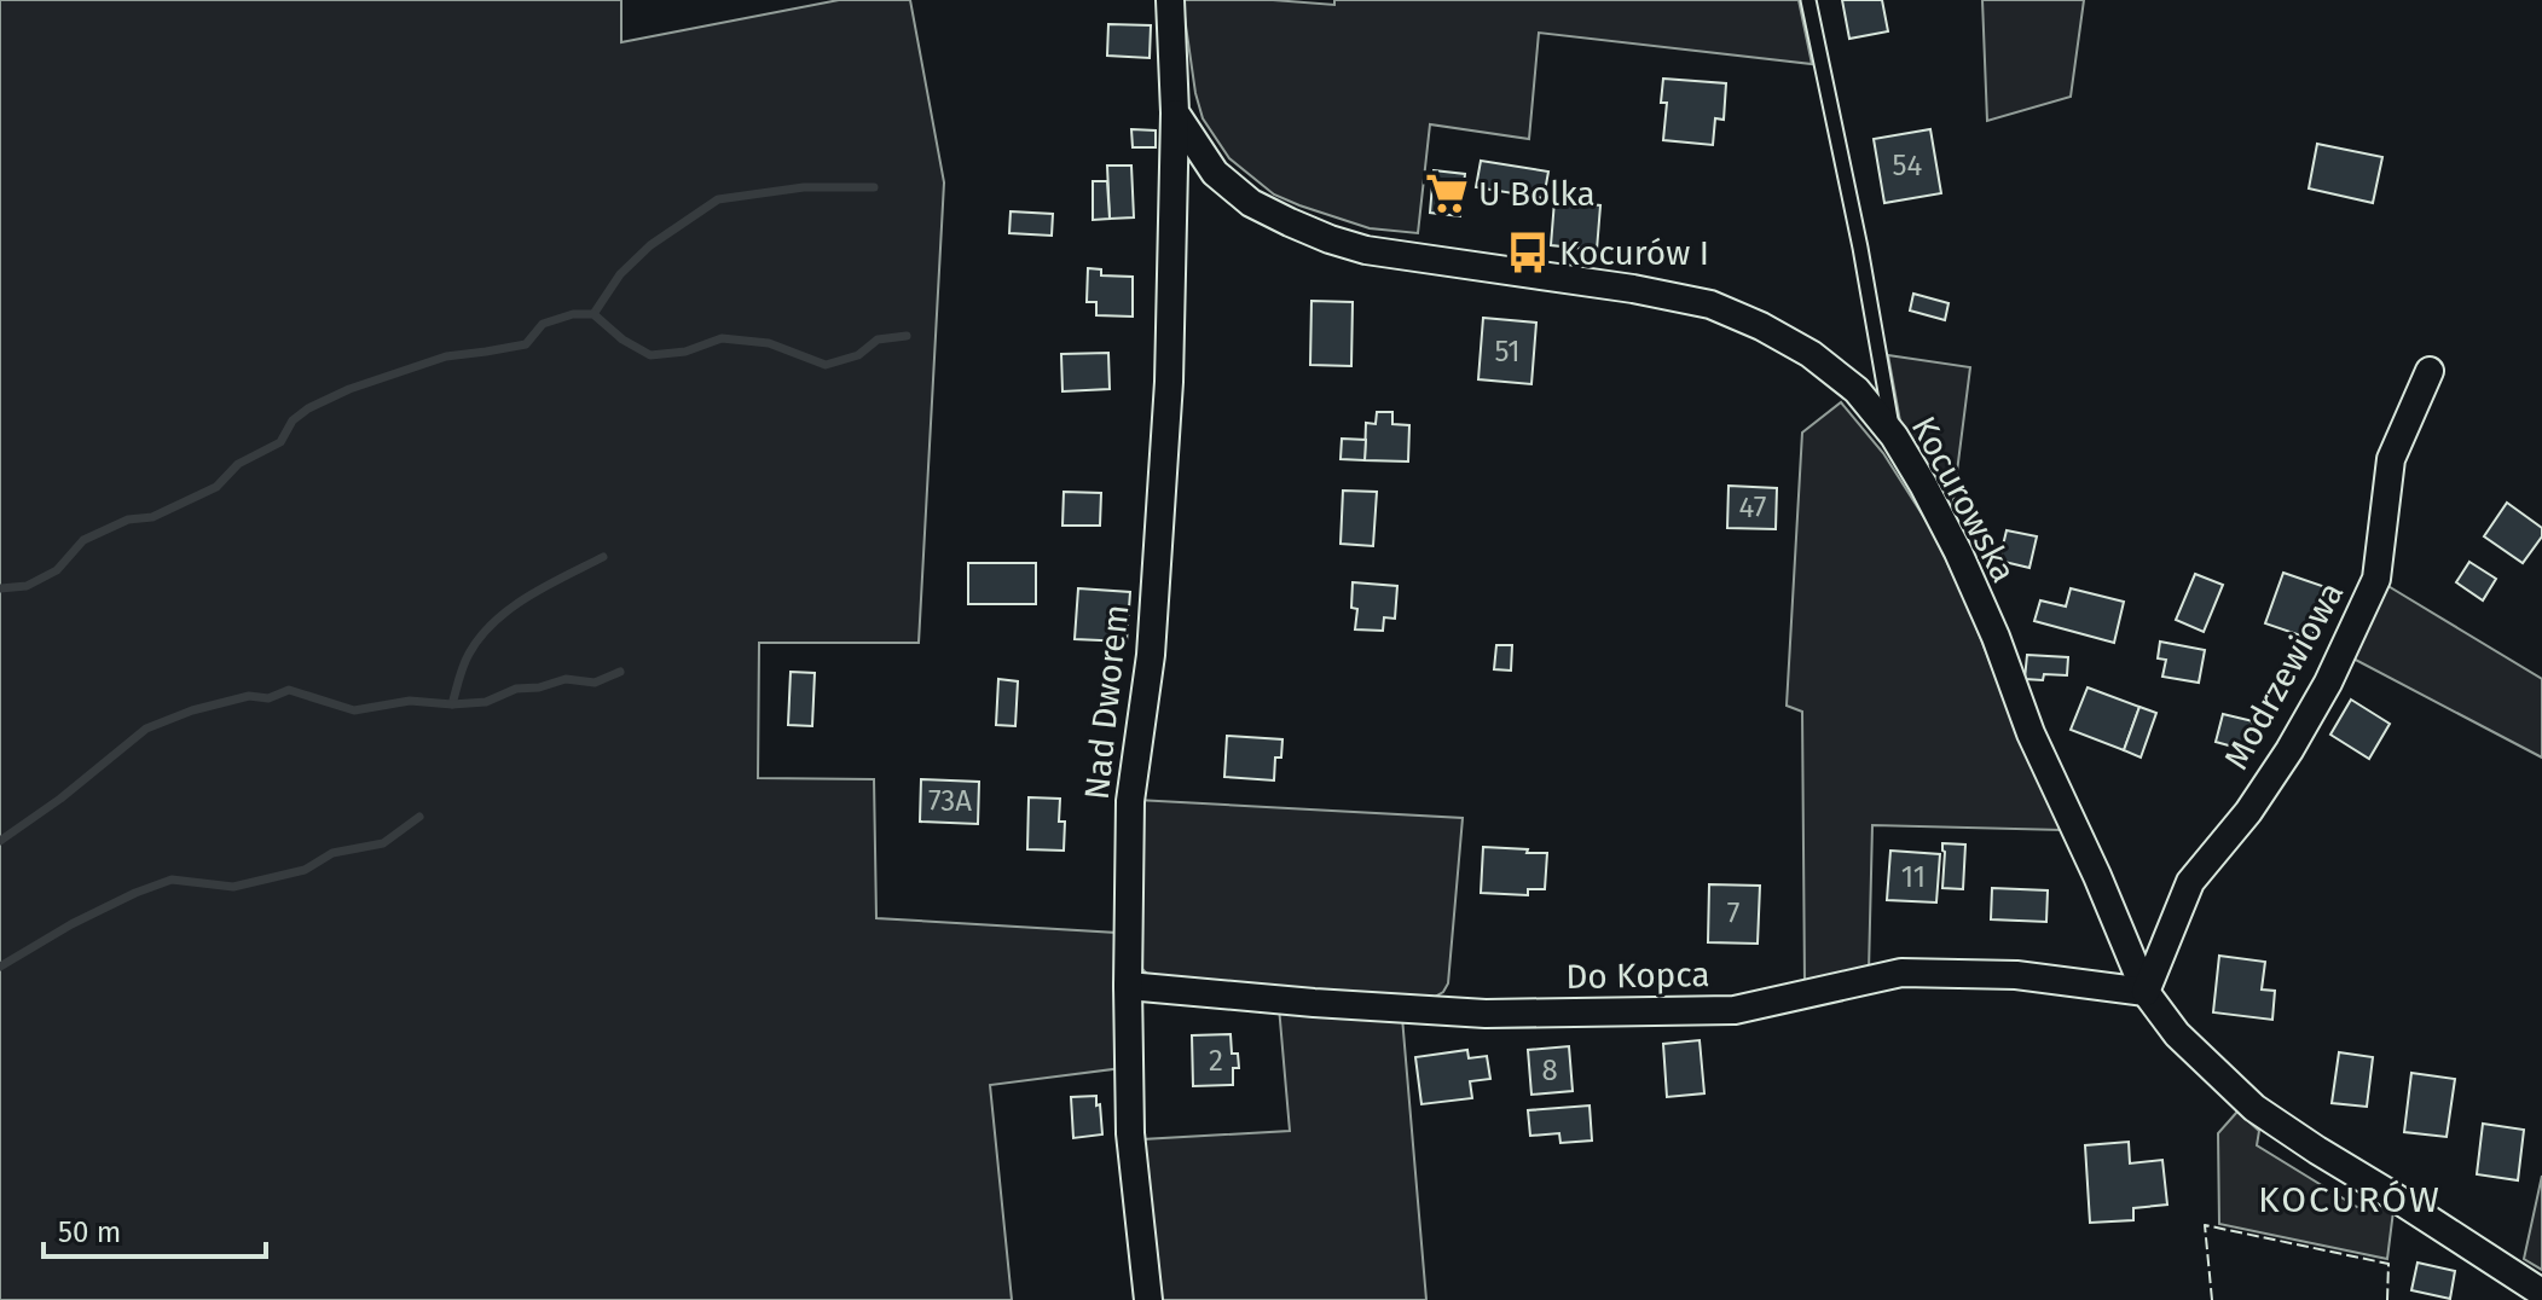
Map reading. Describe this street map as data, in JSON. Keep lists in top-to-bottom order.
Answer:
{
  "streets": {
    "street": [
      "Kocurowska",
      "Modrzewiowa",
      "Nad Dworem",
      "Do Kopca"
    ]
  },
  "crossings": [
    ["Kocurowska", "Modrzewiowa"],
    ["Kocurowska", "Nad Dworem"],
    ["Kocurowska", "Do Kopca"],
    ["Modrzewiowa", "Do Kopca"],
    ["Nad Dworem", "Do Kopca"]
  ],
  "districts": ["KOCURÓW"],
  "places": {
    "supermarket": ["U Bolka"],
    "bus stop": ["Kocurów I"]
  },
  "house_numbers": [
    "54",
    "51",
    "47",
    "73A",
    "11",
    "7",
    "2",
    "8"
  ],
  "scale_bar": "50 m"
}
